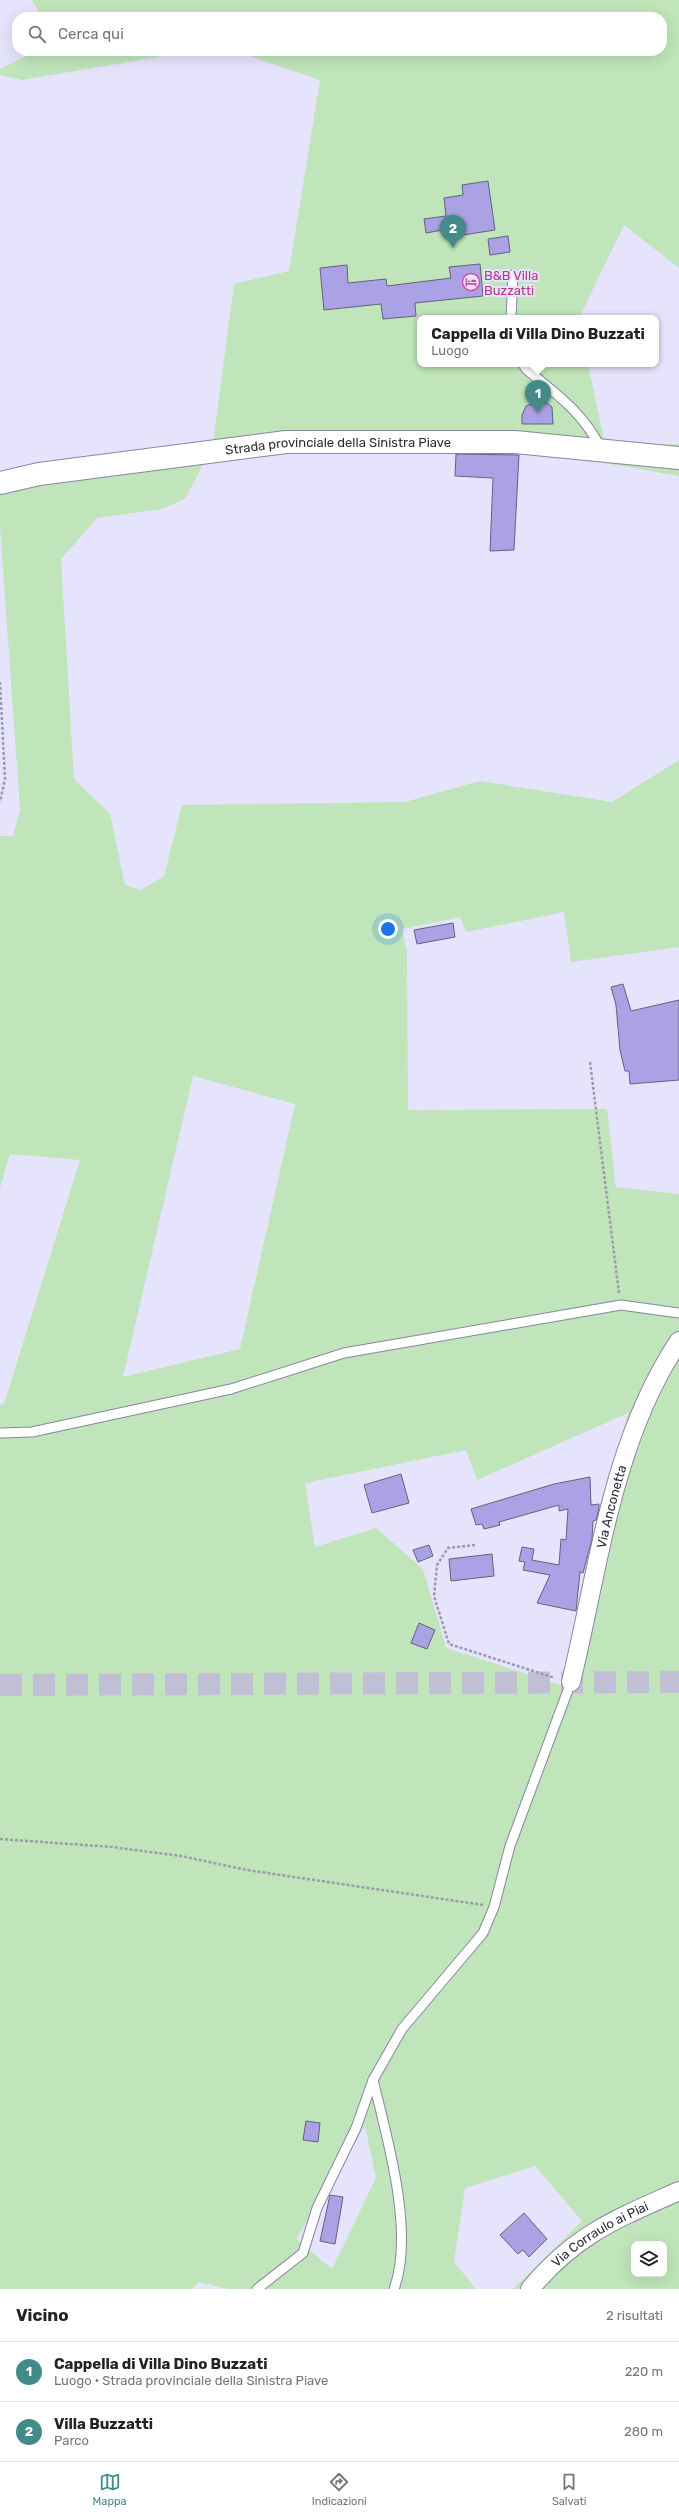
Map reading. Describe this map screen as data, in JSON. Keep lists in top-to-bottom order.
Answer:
{
  "streets": {
    "street": ["Strada provinciale della Sinistra Piave", "Via Anconetta", "Via Corraulo ai Piai"]
  },
  "places": {
    "hotel": ["B&B Villa Buzzatti"]
  },
  "page": {
    "search": "Cerca qui",
    "pins": ["2", "1"],
    "popup": ["Cappella di Villa Dino Buzzati", "Luogo"],
    "heading": ["Vicino", "2 risultati"],
    "list": [
      {
        "mark": "1",
        "name": "Cappella di Villa Dino Buzzati",
        "note": "Luogo · Strada provinciale della Sinistra Piave",
        "value": "220 m"
      },
      {
        "mark": "2",
        "name": "Villa Buzzatti",
        "note": "Parco",
        "value": "280 m"
      }
    ],
    "nav": ["Mappa", "Indicazioni", "Salvati"]
  }
}
